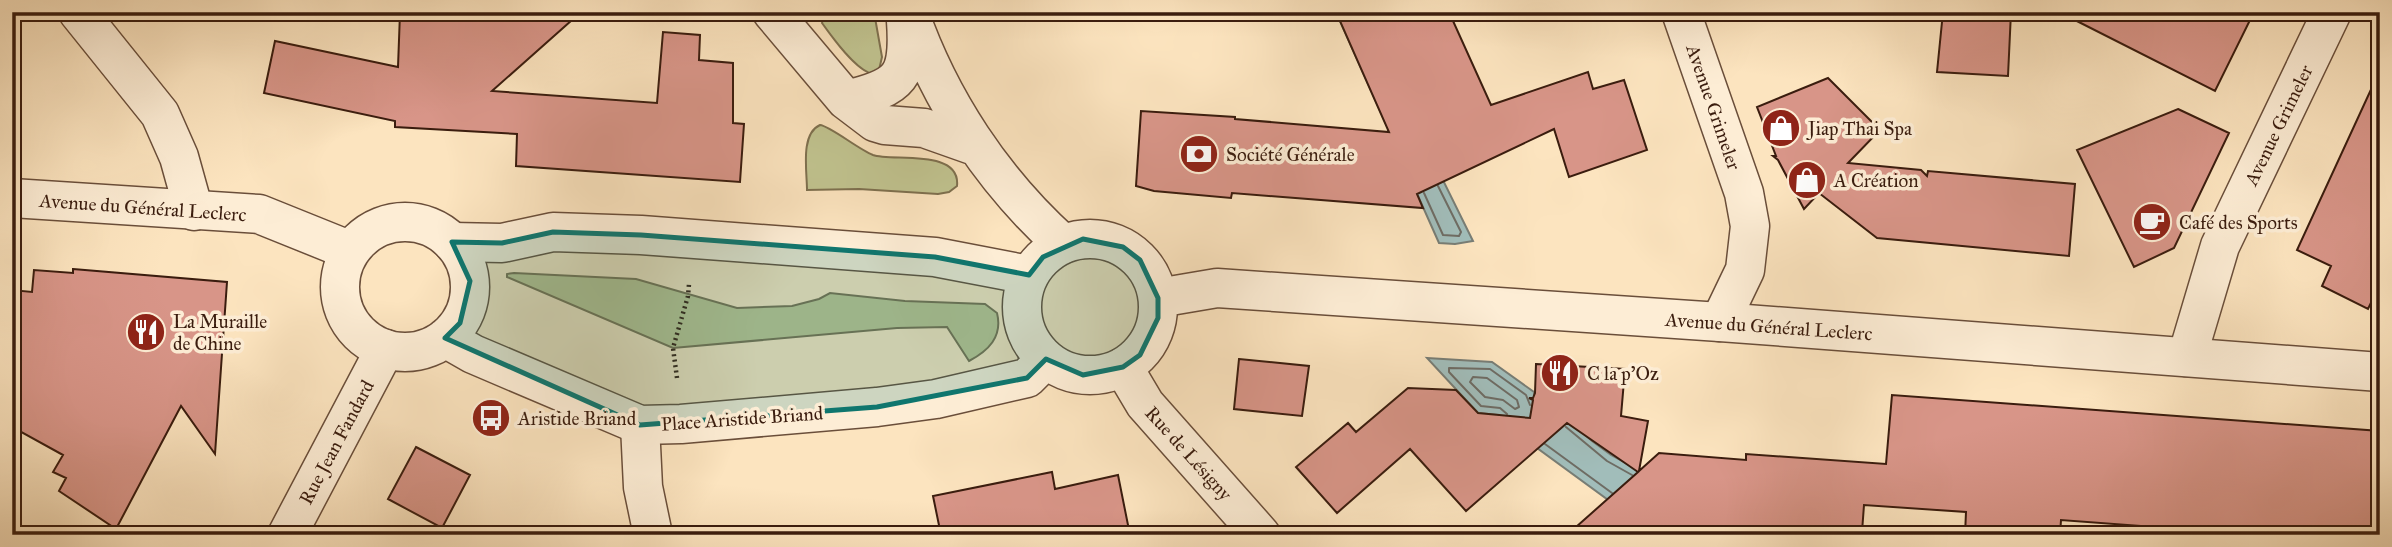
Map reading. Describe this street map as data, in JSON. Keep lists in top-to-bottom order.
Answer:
{
  "streets": {
    "street": [
      "Avenue Grimeler",
      "Avenue du Général Leclerc",
      "Place Aristide Briand",
      "Rue Jean Fandard",
      "Rue de Lésigny"
    ]
  },
  "crossings": [
    ["Avenue Grimeler", "Avenue du Général Leclerc"],
    ["Avenue du Général Leclerc", "Place Aristide Briand"],
    ["Avenue du Général Leclerc", "Rue Jean Fandard"],
    ["Avenue du Général Leclerc", "Rue de Lésigny"],
    ["Place Aristide Briand", "Rue Jean Fandard"],
    ["Place Aristide Briand", "Rue de Lésigny"]
  ],
  "places": {
    "shop": ["Jiap Thai Spa", "A Création"],
    "bank": ["Société Générale"],
    "cafe": ["Café des Sports"],
    "restaurant": ["La Muraille de Chine", "C la p'Oz"],
    "bus stop": ["Aristide Briand"]
  }
}
